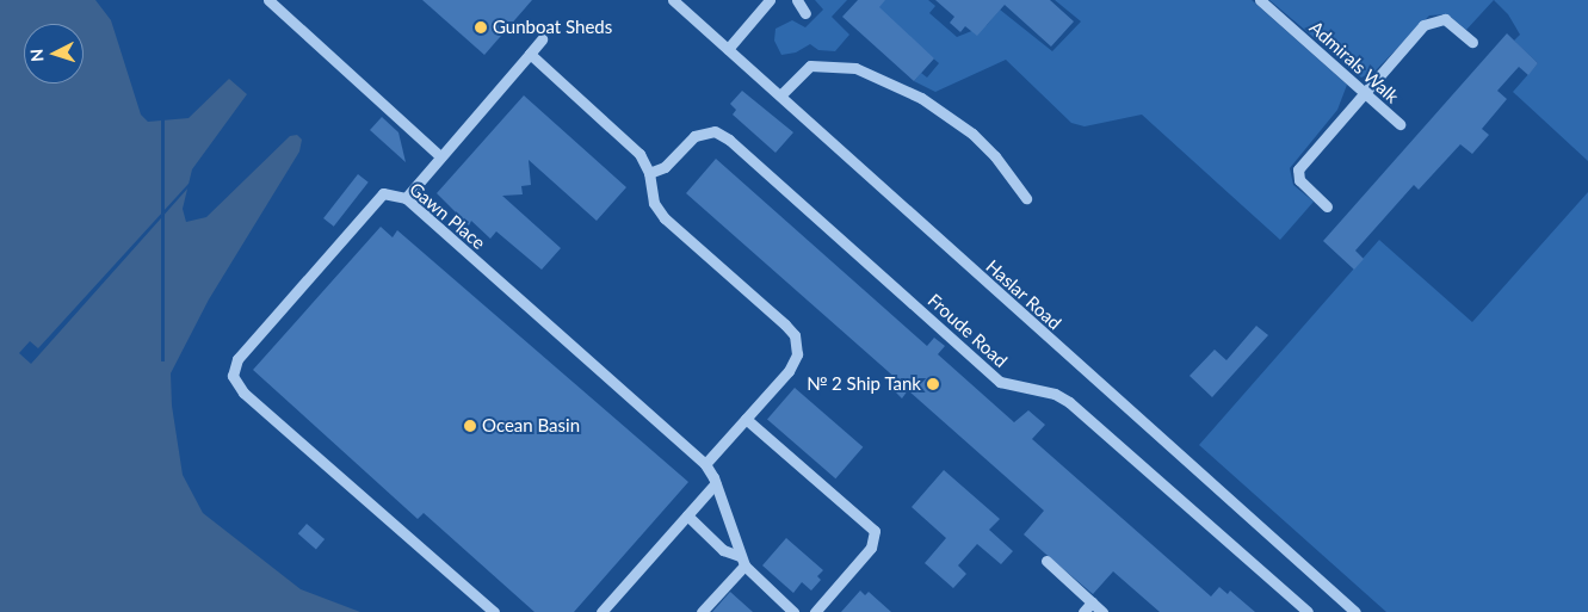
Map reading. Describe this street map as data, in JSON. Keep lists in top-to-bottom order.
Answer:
{
  "streets": {
    "street": [
      "Admirals Walk",
      "Gawn Place",
      "Haslar Road",
      "Froude Road"
    ]
  },
  "places": ["Gunboat Sheds", "№ 2 Ship Tank", "Ocean Basin"],
  "north": "left"
}
